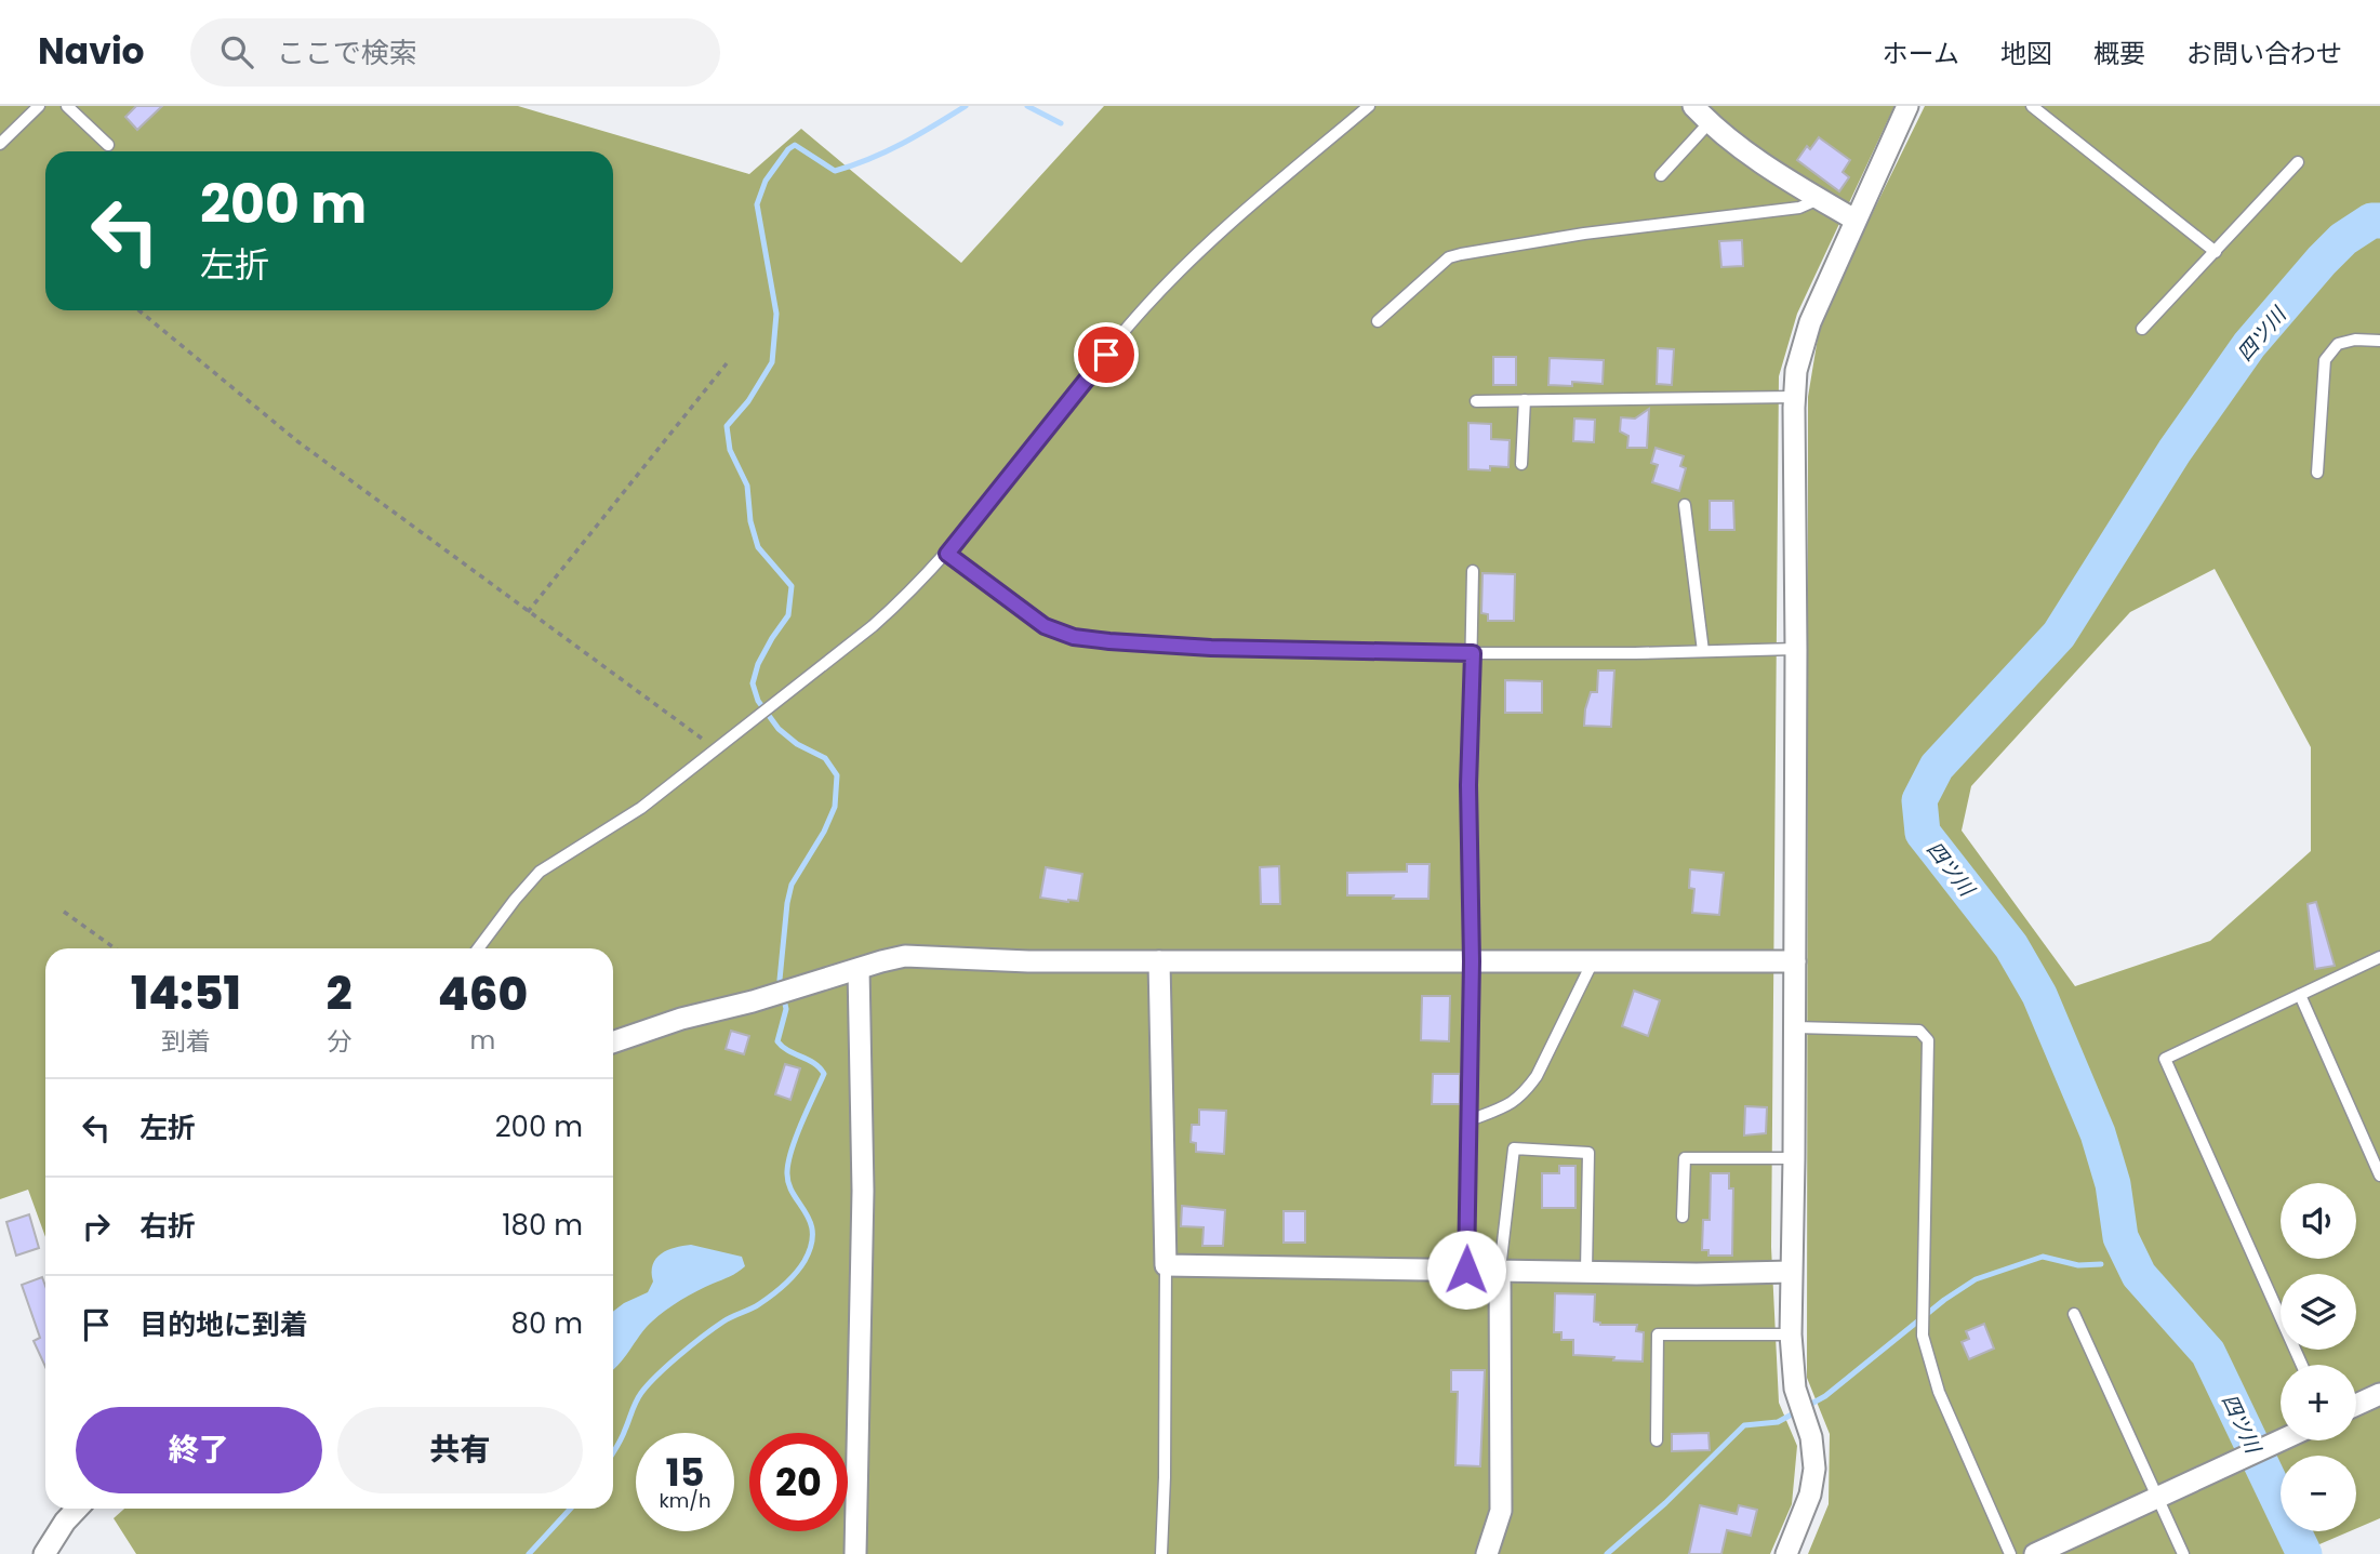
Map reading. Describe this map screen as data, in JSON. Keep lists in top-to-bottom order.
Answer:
{
  "water": ["四ツ川"],
  "page": {
    "header": "Navio",
    "search": "ここで検索",
    "nav": [
      "ホーム",
      "地図",
      "概要",
      "お問い合わせ"
    ],
    "turn": ["200 m", "左折"],
    "eta": [
      "14:51",
      "到着",
      "2",
      "分",
      "460",
      "m"
    ],
    "list": [
      {
        "name": "左折",
        "value": "200 m"
      },
      {
        "name": "右折",
        "value": "180 m"
      },
      {
        "name": "目的地に到着",
        "value": "80 m"
      }
    ],
    "map_buttons": ["+", "−"],
    "buttons": ["終了", "共有"],
    "speed": "15 km/h",
    "limit": "20"
  }
}
